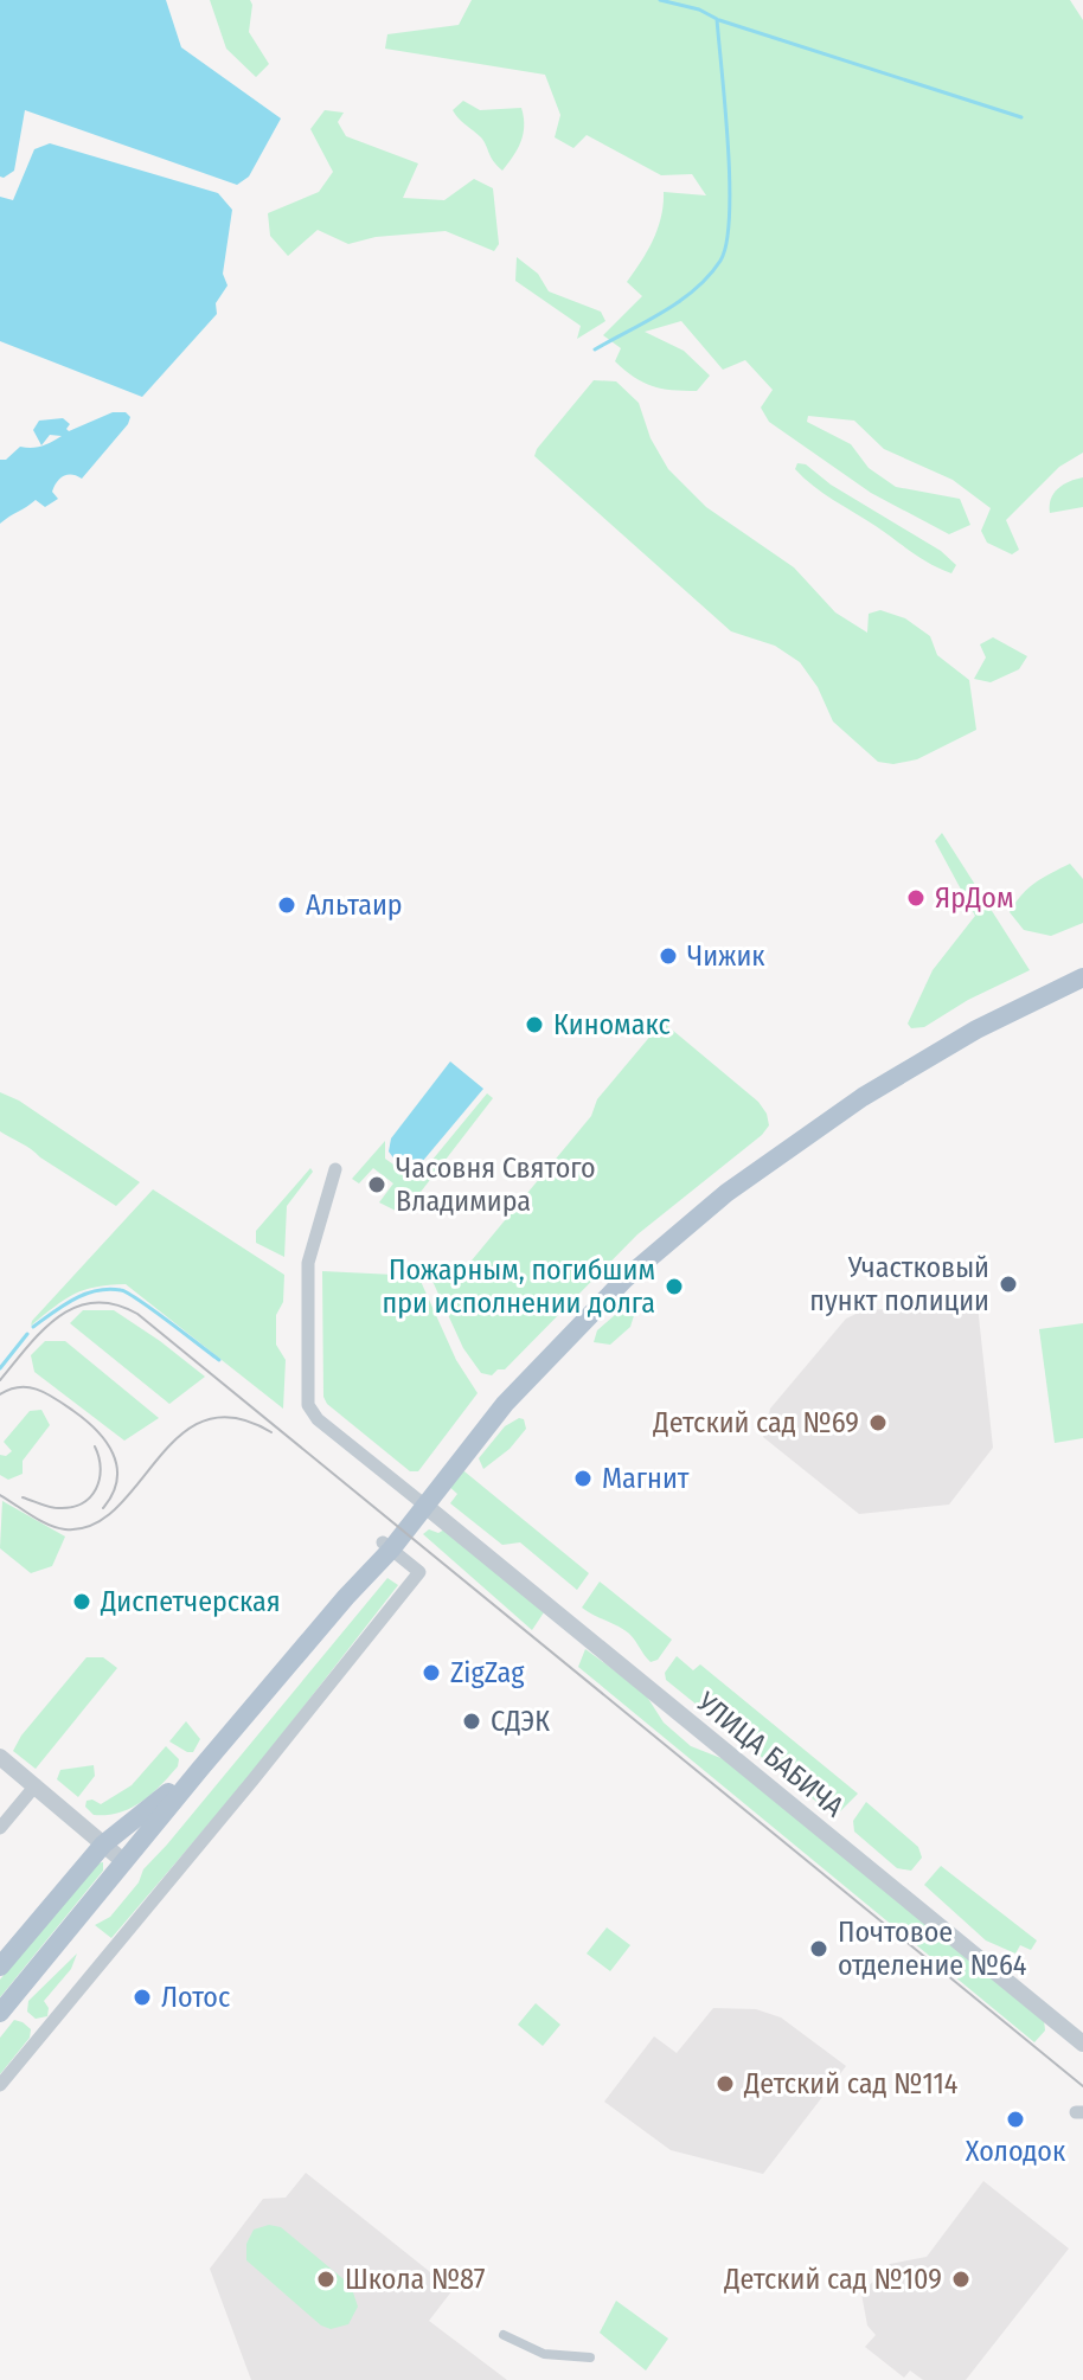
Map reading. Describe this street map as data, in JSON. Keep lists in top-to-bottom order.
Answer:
{
  "streets": {
    "street": ["УЛИЦА БАБИЧА"]
  },
  "places": [
    "ЯрДом",
    "Альтаир",
    "Чижик",
    "Киномакс",
    "Часовня Святого Владимира",
    "Участковый пункт полиции",
    "Пожарным, погибшим при исполнении долга",
    "Детский сад №69",
    "Магнит",
    "Диспетчерская",
    "ZigZag",
    "СДЭК",
    "Почтовое отделение №64",
    "Лотос",
    "Детский сад №114",
    "Холодок",
    "Школа №87",
    "Детский сад №109"
  ]
}
